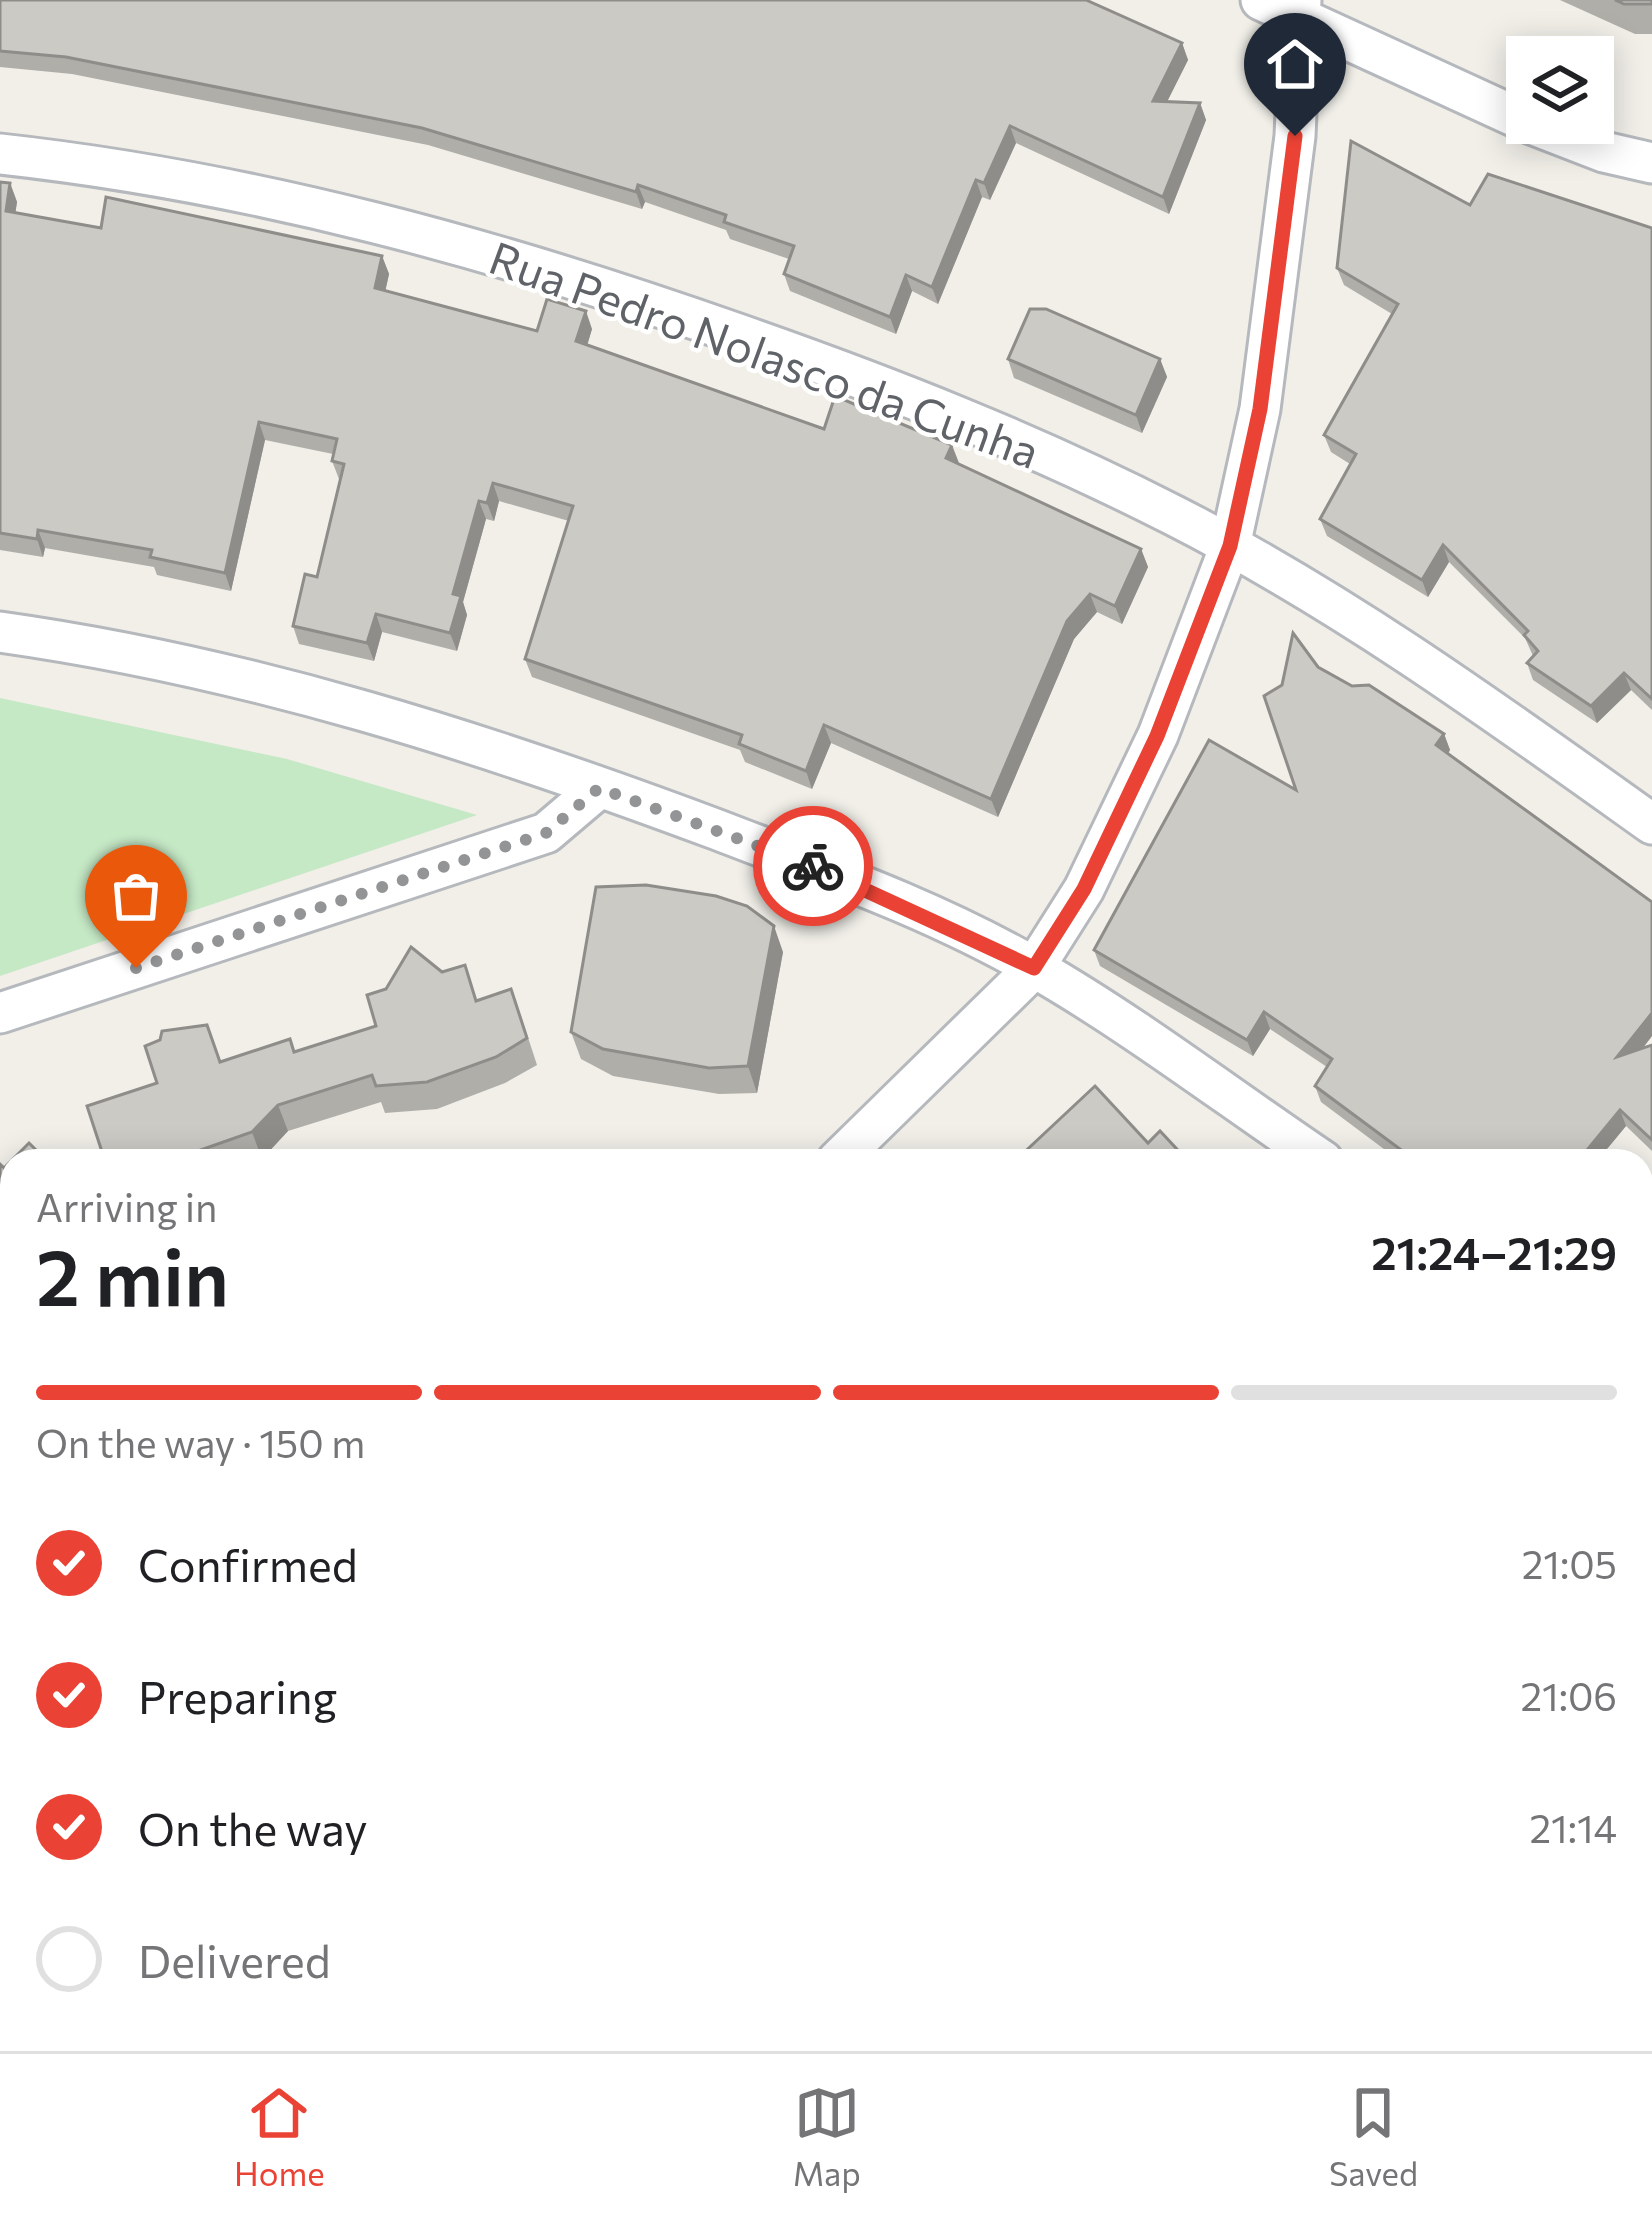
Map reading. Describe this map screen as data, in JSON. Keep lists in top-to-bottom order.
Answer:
{
  "streets": {
    "street": ["Rua Pedro Nolasco da Cunha"]
  },
  "page": {
    "heading": ["2 min", "Arriving in", "21:24–21:29"],
    "bar": "On the way · 150 m",
    "list": [
      ["Confirmed", "21:05"],
      ["Preparing", "21:06"],
      ["On the way", "21:14"],
      "Delivered"
    ],
    "tabs": ["Home", "Map", "Saved"]
  }
}
